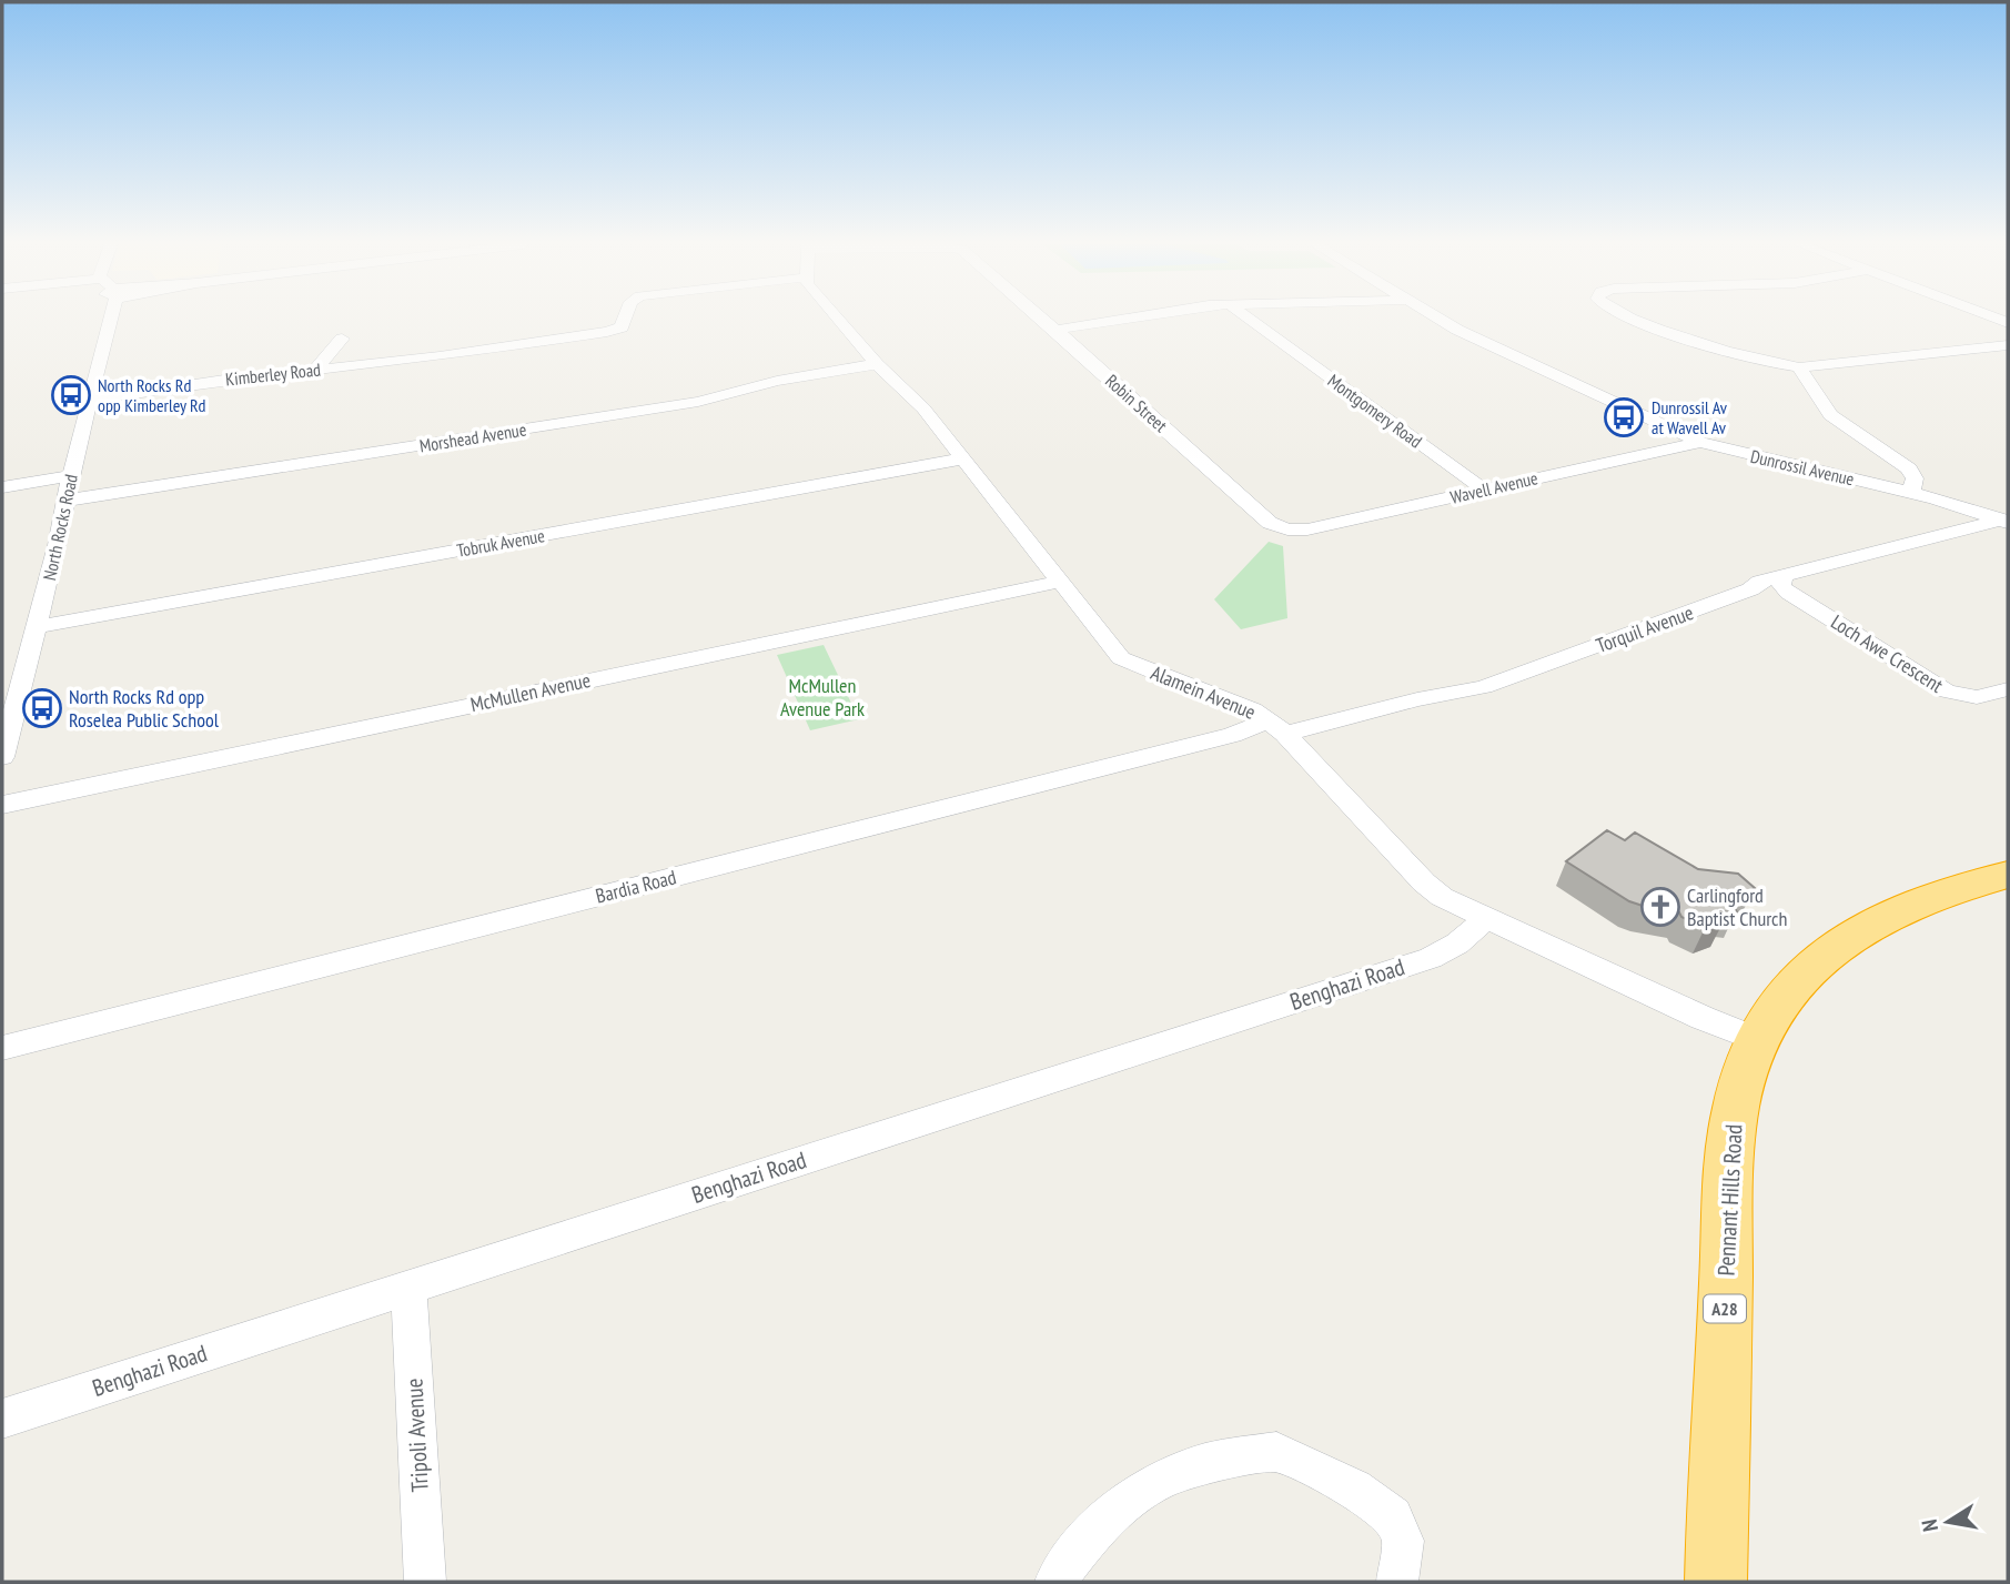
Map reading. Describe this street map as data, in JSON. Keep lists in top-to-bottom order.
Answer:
{
  "streets": {
    "highway": ["Pennant Hills Road", "A28"],
    "street": [
      "Kimberley Road",
      "Robin Street",
      "Montgomery Road",
      "Morshead Avenue",
      "Dunrossil Avenue",
      "Wavell Avenue",
      "North Rocks Road",
      "Tobruk Avenue",
      "Torquil Avenue",
      "Loch Awe Crescent",
      "McMullen Avenue",
      "Alamein Avenue",
      "Bardia Road",
      "Benghazi Road",
      "Tripoli Avenue"
    ]
  },
  "crossings": [
    ["Kimberley Road", "North Rocks Road"],
    ["Robin Street", "Wavell Avenue"],
    ["Montgomery Road", "Wavell Avenue"],
    ["Morshead Avenue", "North Rocks Road"],
    ["Morshead Avenue", "Alamein Avenue"],
    ["Dunrossil Avenue", "Wavell Avenue"],
    ["Dunrossil Avenue", "Torquil Avenue"],
    ["North Rocks Road", "Tobruk Avenue"],
    ["Tobruk Avenue", "Alamein Avenue"],
    ["Torquil Avenue", "Loch Awe Crescent"],
    ["Torquil Avenue", "Alamein Avenue"],
    ["Torquil Avenue", "Bardia Road"],
    ["McMullen Avenue", "Alamein Avenue"],
    ["Alamein Avenue", "Bardia Road"],
    ["Alamein Avenue", "Benghazi Road"],
    ["Alamein Avenue", "Pennant Hills Road"],
    ["Benghazi Road", "Tripoli Avenue"]
  ],
  "parks": ["McMullen Avenue Park"],
  "places": {
    "bus stop": ["North Rocks Rd opp Kimberley Rd", "Dunrossil Av at Wavell Av", "North Rocks Rd opp Roselea Public School"],
    "church": ["Carlingford Baptist Church"]
  },
  "north": "left"
}
